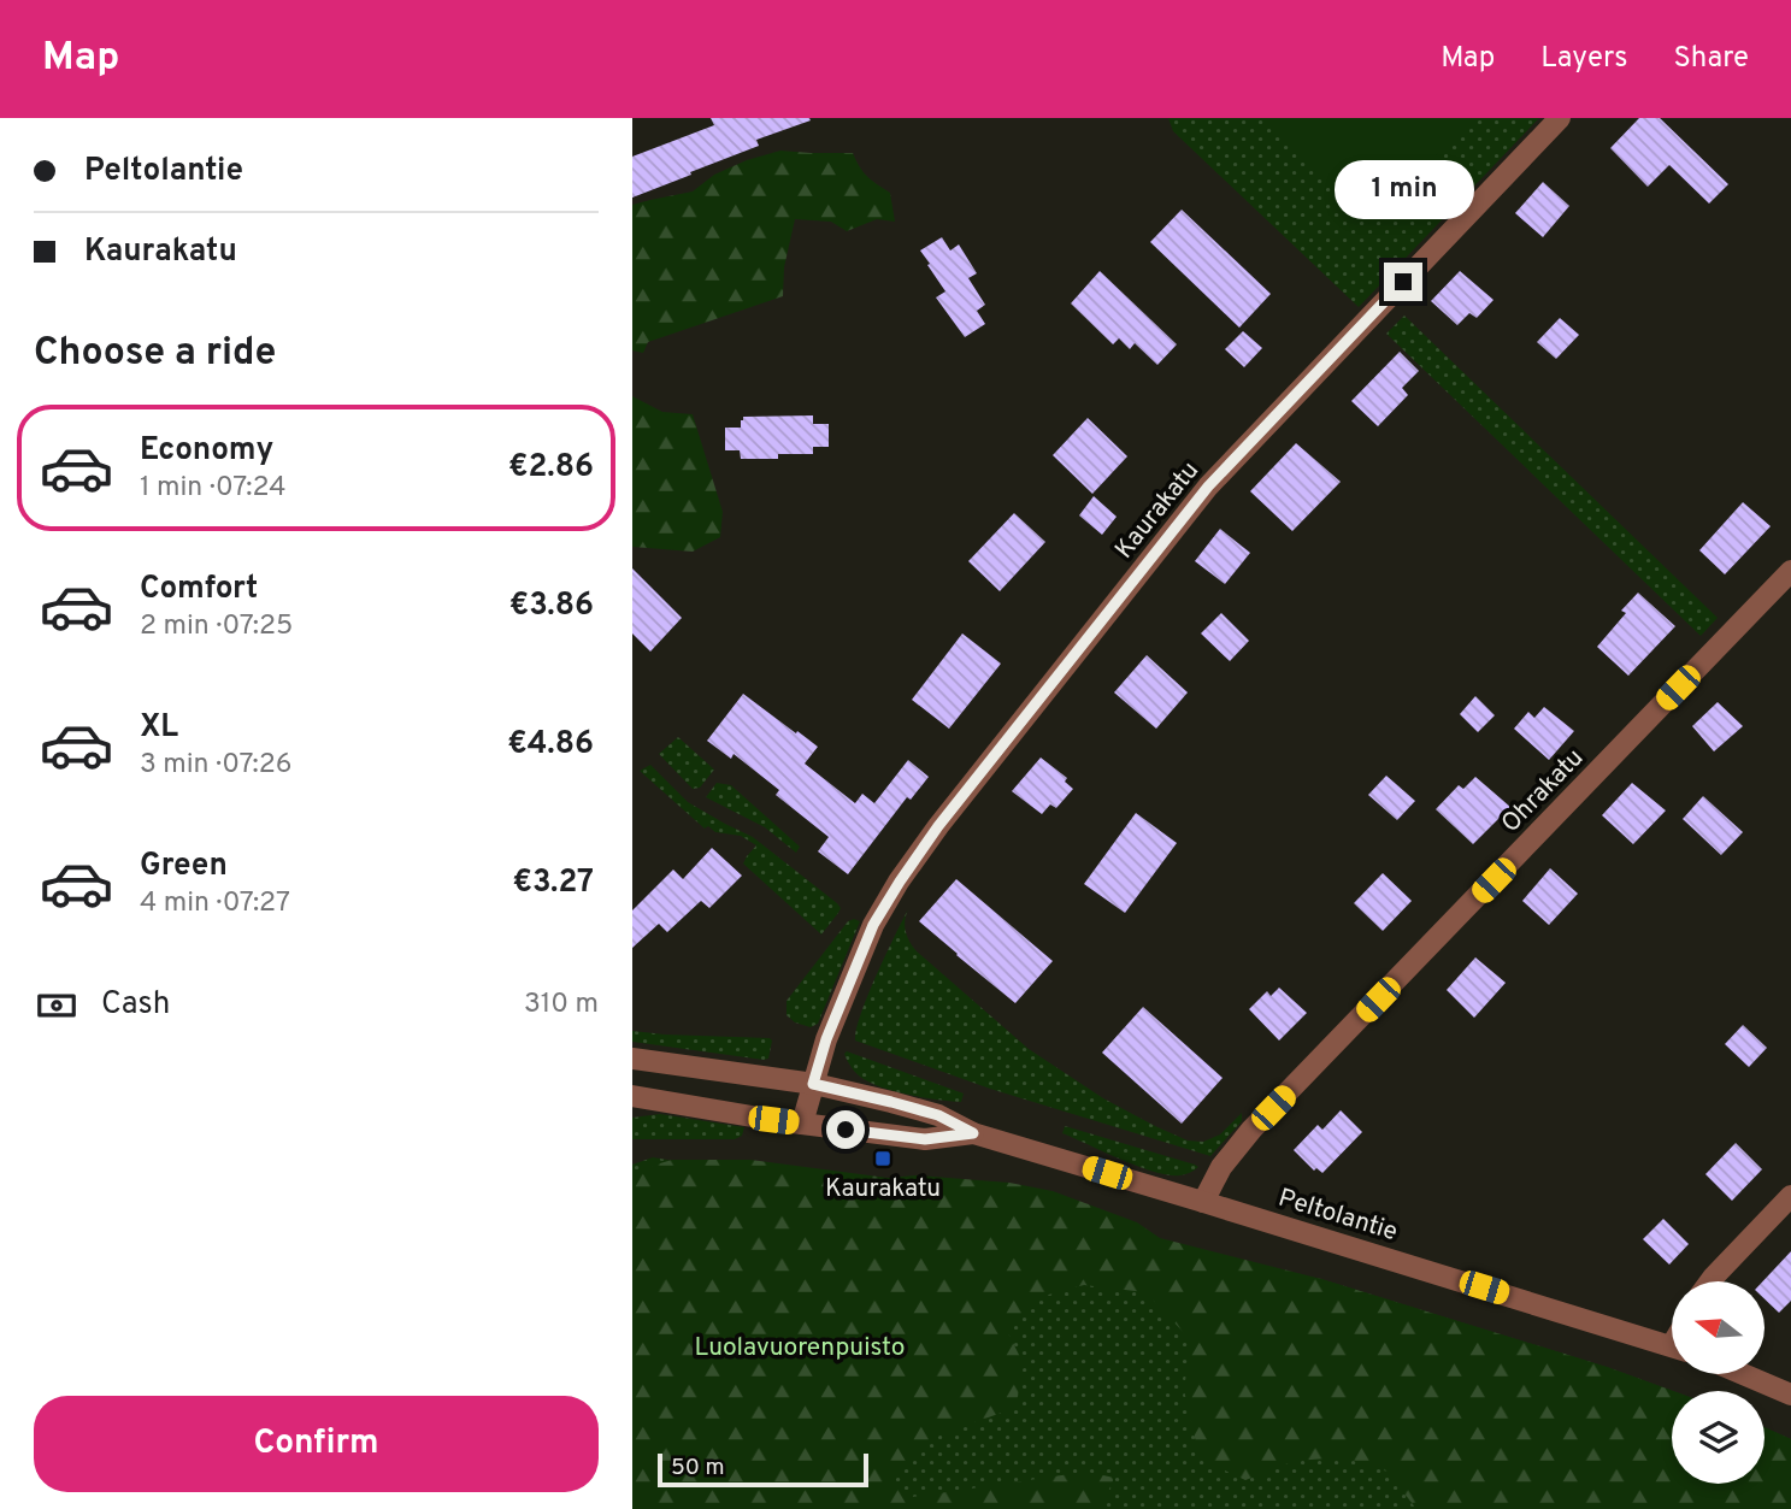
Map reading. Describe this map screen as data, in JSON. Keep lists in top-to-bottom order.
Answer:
{
  "streets": {
    "street": ["Kaurakatu", "Ohrakatu", "Peltolantie"]
  },
  "crossings": [
    ["Kaurakatu", "Peltolantie"],
    ["Ohrakatu", "Peltolantie"]
  ],
  "parks": ["Luolavuorenpuisto"],
  "places": {
    "transit": ["Kaurakatu"]
  },
  "scale_bar": "50 m",
  "north": "left",
  "page": {
    "header": "Map",
    "nav": ["Map", "Layers", "Share"],
    "banner": ["Peltolantie", "Kaurakatu"],
    "bubble": "1 min",
    "heading": "Choose a ride",
    "list": [
      {
        "name": "Economy",
        "note": "1 min · 07:24",
        "value": "€2.86"
      },
      {
        "name": "Comfort",
        "note": "2 min · 07:25",
        "value": "€3.86"
      },
      {
        "name": "XL",
        "note": "3 min · 07:26",
        "value": "€4.86"
      },
      {
        "name": "Green",
        "note": "4 min · 07:27",
        "value": "€3.27"
      }
    ],
    "pay": ["Cash", "310 m"],
    "buttons": "Confirm",
    "scale": "50 m"
  }
}
